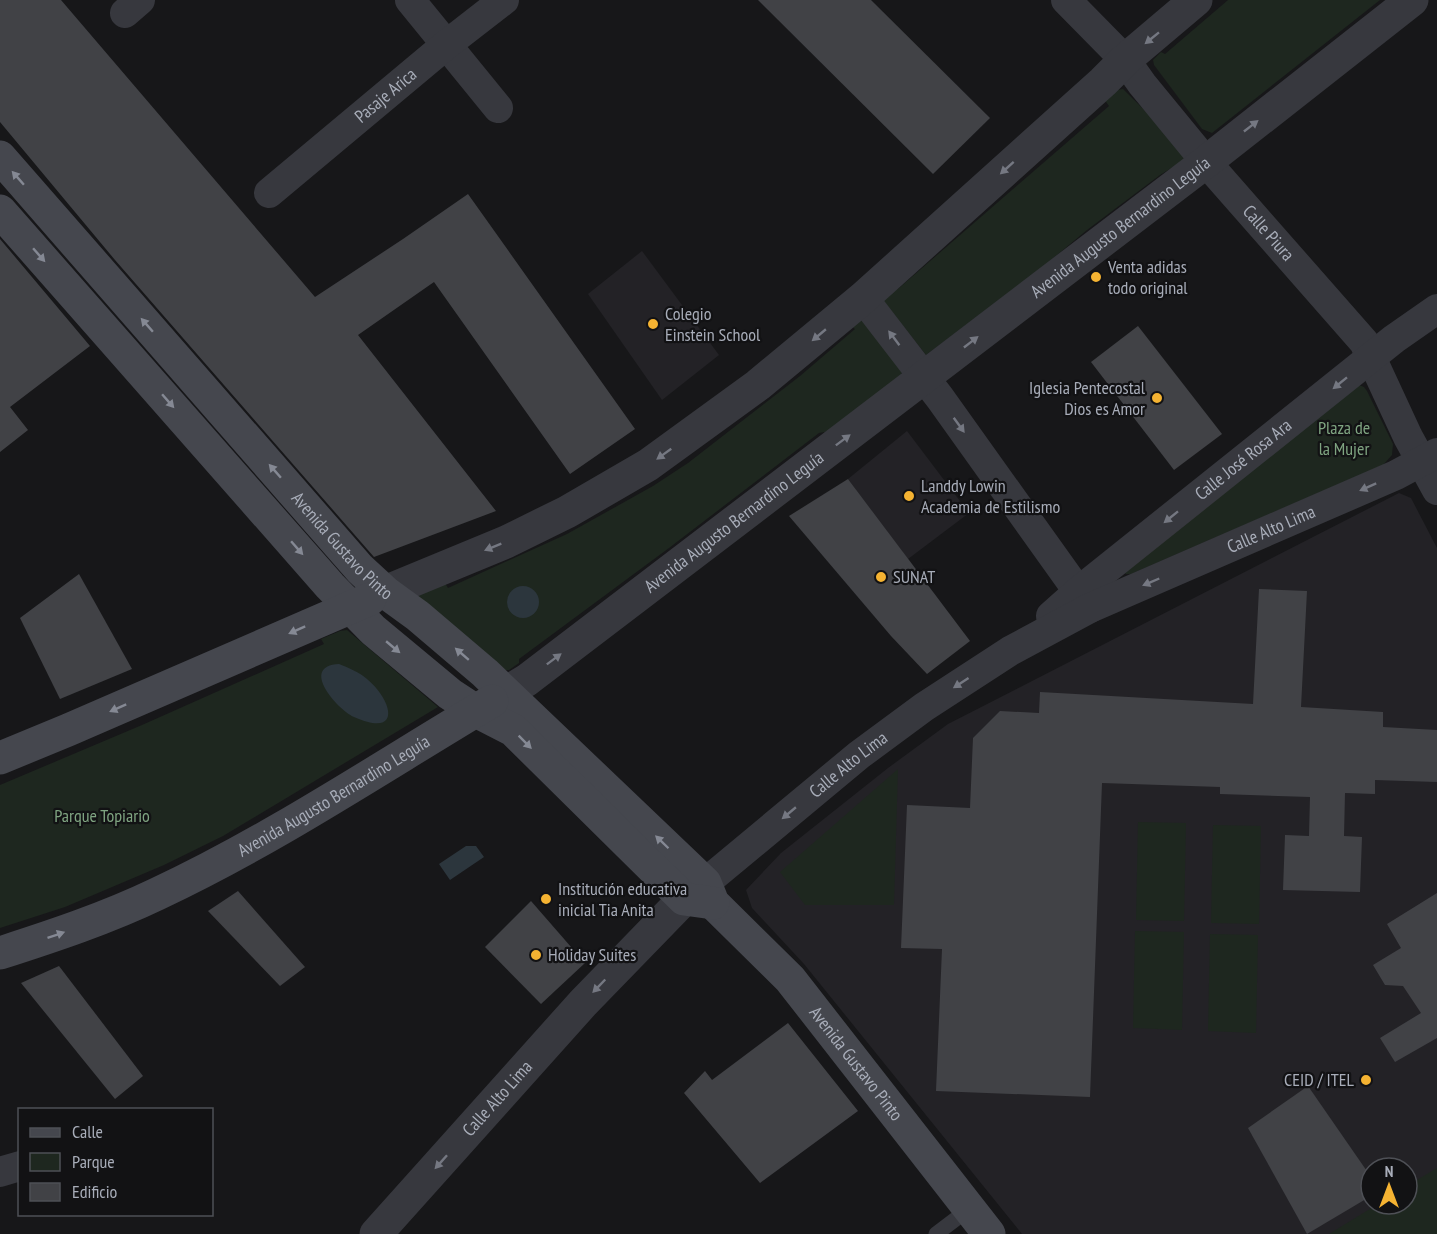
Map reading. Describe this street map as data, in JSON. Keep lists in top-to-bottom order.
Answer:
{
  "streets": {
    "main road": ["Avenida Augusto Bernardino Leguía", "Avenida Gustavo Pinto"],
    "street": [
      "Pasaje Arica",
      "Calle Piura",
      "Calle José Rosa Ara",
      "Calle Alto Lima"
    ]
  },
  "crossings": [
    ["Avenida Augusto Bernardino Leguía", "Calle Piura"],
    ["Avenida Augusto Bernardino Leguía", "Avenida Gustavo Pinto"],
    ["Calle Piura", "Calle José Rosa Ara"],
    ["Calle Piura", "Calle Alto Lima"],
    ["Calle José Rosa Ara", "Calle Alto Lima"],
    ["Calle Alto Lima", "Avenida Gustavo Pinto"]
  ],
  "one_way": ["Calle José Rosa Ara", "Calle Alto Lima"],
  "parks": ["Plaza de la Mujer", "Parque Topiario"],
  "places": [
    "Venta adidas todo original",
    "Colegio Einstein School",
    "Iglesia Pentecostal Dios es Amor",
    "Landdy Lowin Academia de Estilismo",
    "SUNAT",
    "Institución educativa inicial Tia Anita",
    "Holiday Suites",
    "CEID / ITEL"
  ],
  "legend": ["Calle", "Parque", "Edificio"],
  "north": "top"
}
